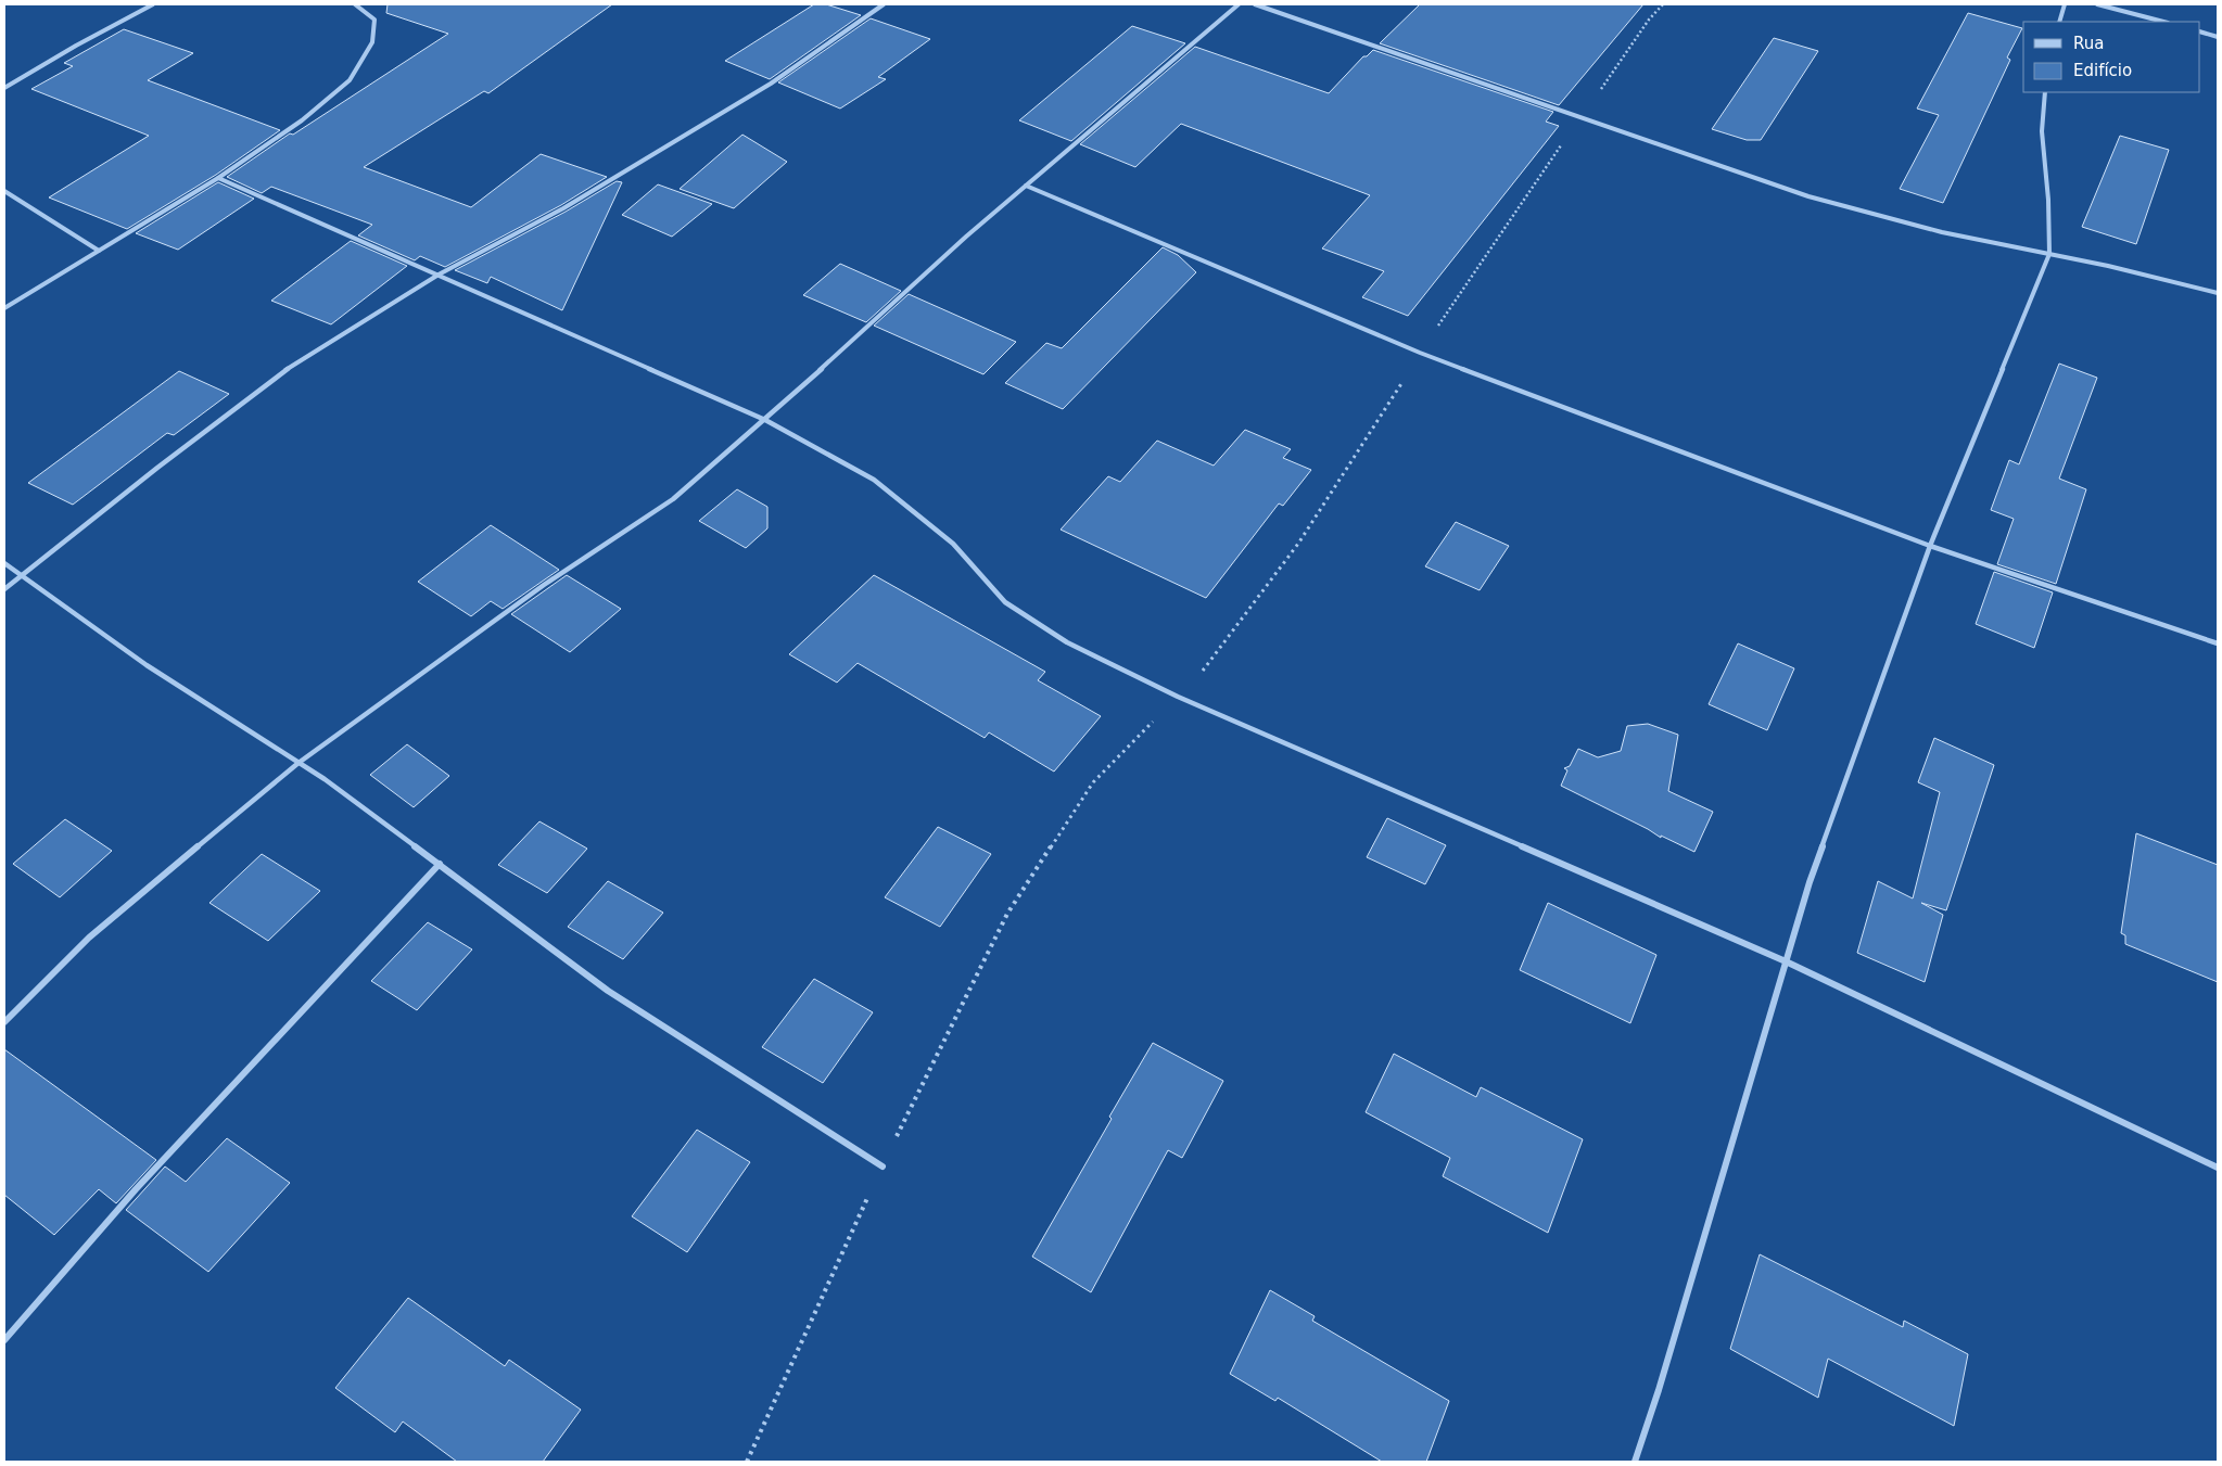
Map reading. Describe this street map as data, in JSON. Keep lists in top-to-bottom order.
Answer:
{
  "legend": ["Rua", "Edifício"]
}
